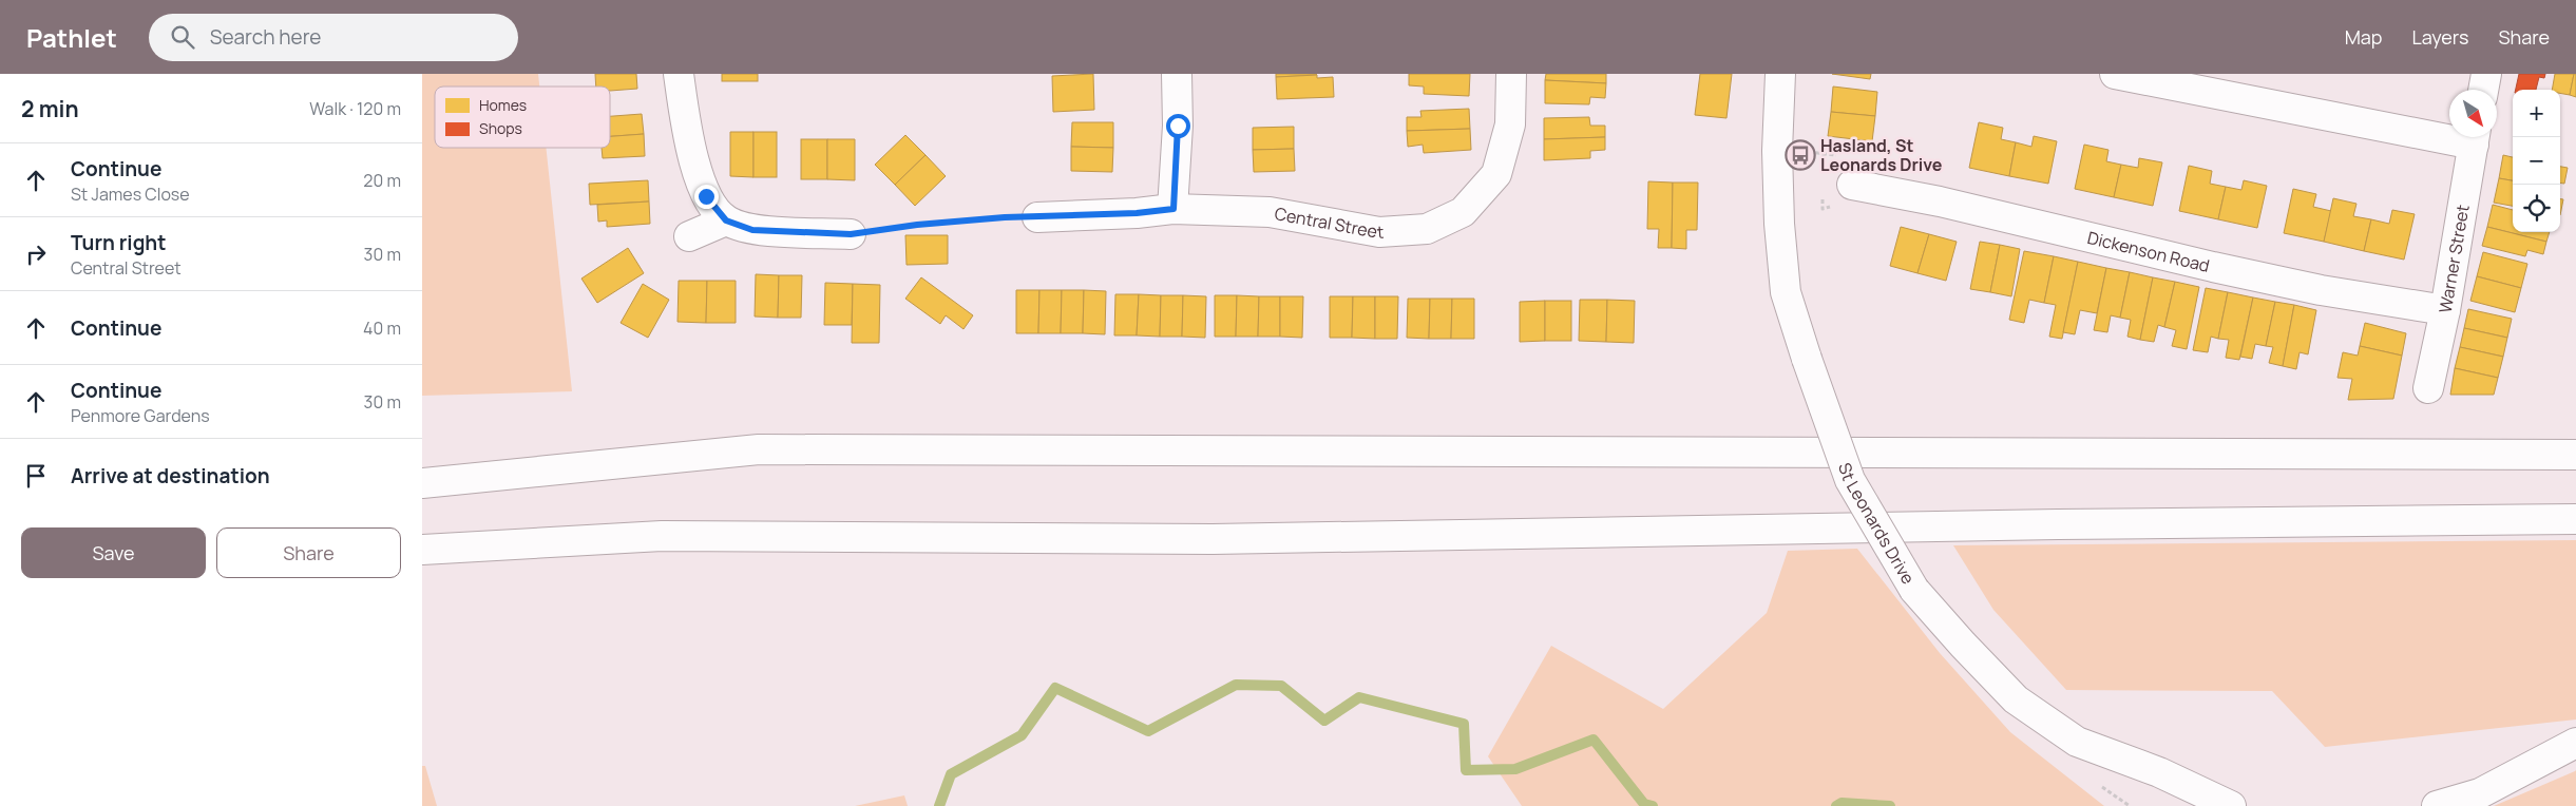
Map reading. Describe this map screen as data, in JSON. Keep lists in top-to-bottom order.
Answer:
{
  "streets": {
    "main road": [
      "Central Street",
      "Dickenson Road",
      "Warner Street",
      "St Leonards Drive"
    ]
  },
  "crossings": [
    ["Dickenson Road", "Warner Street"]
  ],
  "places": {
    "bus stop": ["Hasland, St Leonards Drive"]
  },
  "legend": ["Homes", "Shops"],
  "north": "bottom right",
  "page": {
    "header": "Pathlet",
    "search": "Search here",
    "nav": ["Map", "Layers", "Share"],
    "heading": ["2 min", "Walk · 120 m"],
    "map_buttons": ["+", "−"],
    "list": [
      ["Continue", "St James Close", "20 m"],
      ["Turn right", "Central Street", "30 m"],
      ["Continue", "40 m"],
      ["Continue", "Penmore Gardens", "30 m"],
      "Arrive at destination"
    ],
    "buttons": ["Save", "Share"]
  }
}
